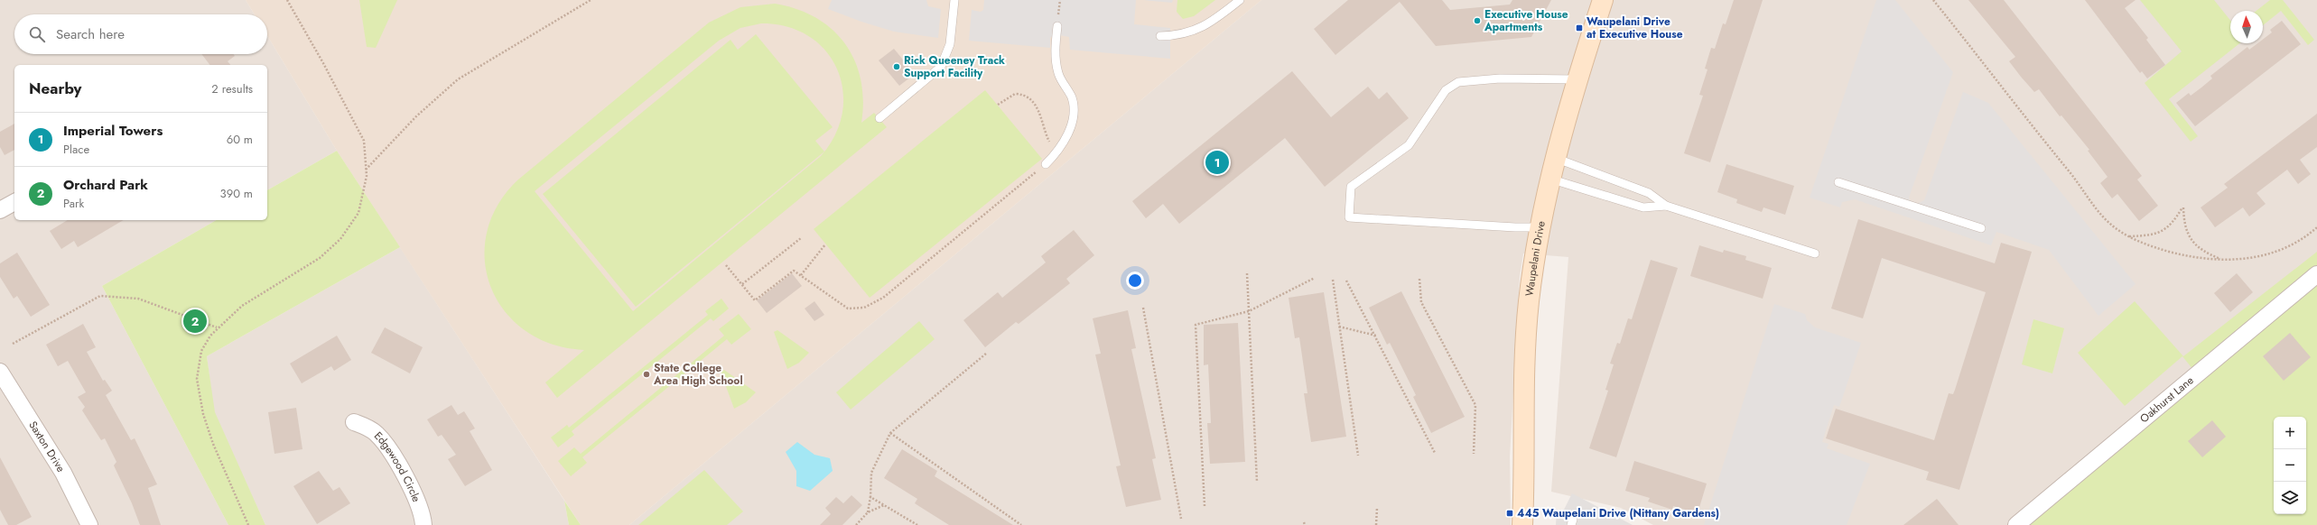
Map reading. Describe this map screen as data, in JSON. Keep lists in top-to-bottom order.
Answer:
{
  "streets": {
    "street": [
      "Waupelani Drive",
      "Oakhurst Lane",
      "Saxton Drive",
      "Edgewood Circle"
    ]
  },
  "places": {
    "other": ["Executive House Apartments", "Rick Queeney Track Support Facility", "State College Area High School"],
    "transit": ["Waupelani Drive at Executive House", "445 Waupelani Drive (Nittany Gardens)"]
  },
  "north": "top",
  "page": {
    "search": "Search here",
    "heading": ["Nearby", "2 results"],
    "list": [
      {
        "mark": "1",
        "name": "Imperial Towers",
        "note": "Place",
        "value": "60 m"
      },
      {
        "mark": "2",
        "name": "Orchard Park",
        "note": "Park",
        "value": "390 m"
      }
    ],
    "pins": ["1", "2"],
    "map_buttons": ["+", "−"]
  }
}
